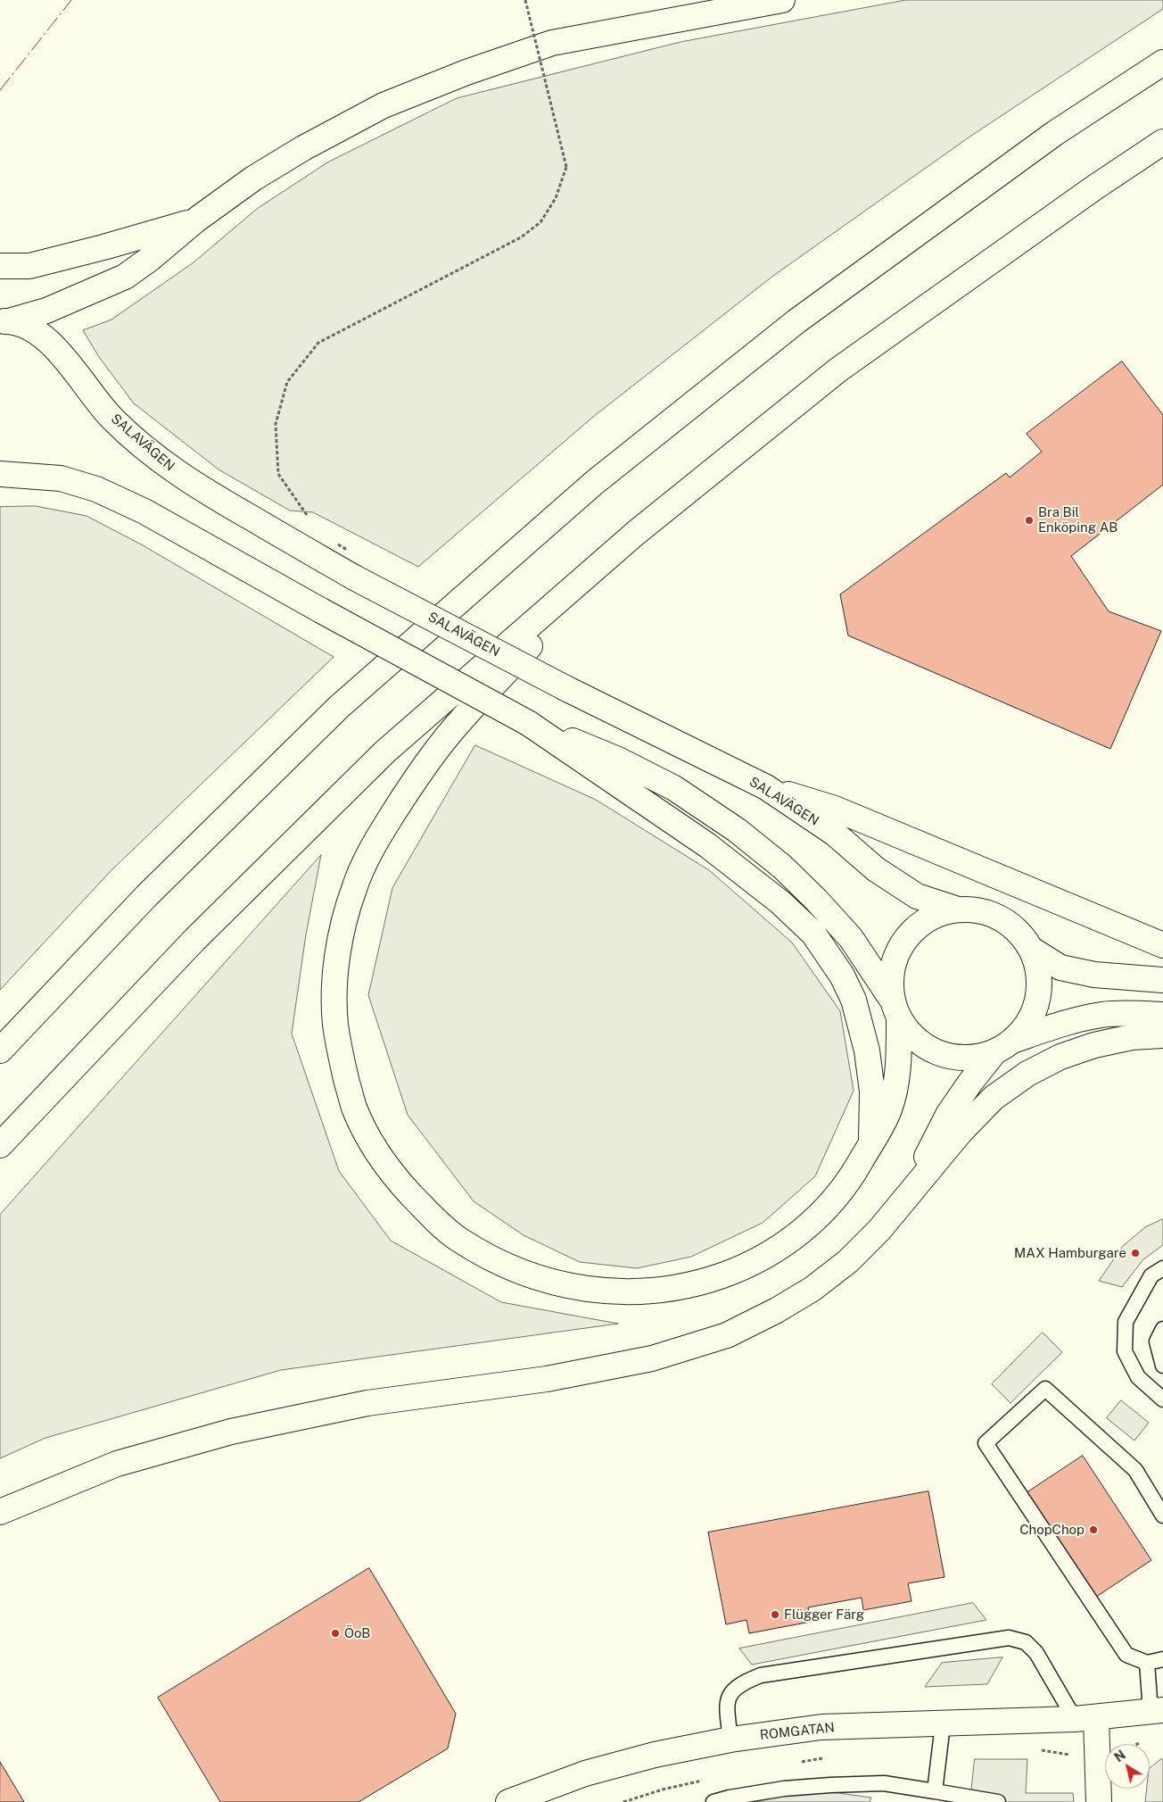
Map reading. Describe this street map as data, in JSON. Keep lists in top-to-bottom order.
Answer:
{
  "streets": {
    "main road": ["SALAVÄGEN", "ROMGATAN"]
  },
  "places": [
    "Bra Bil Enköping AB",
    "MAX Hamburgare",
    "ChopChop",
    "Flügger Färg",
    "ÖoB"
  ],
  "north": "top left"
}
